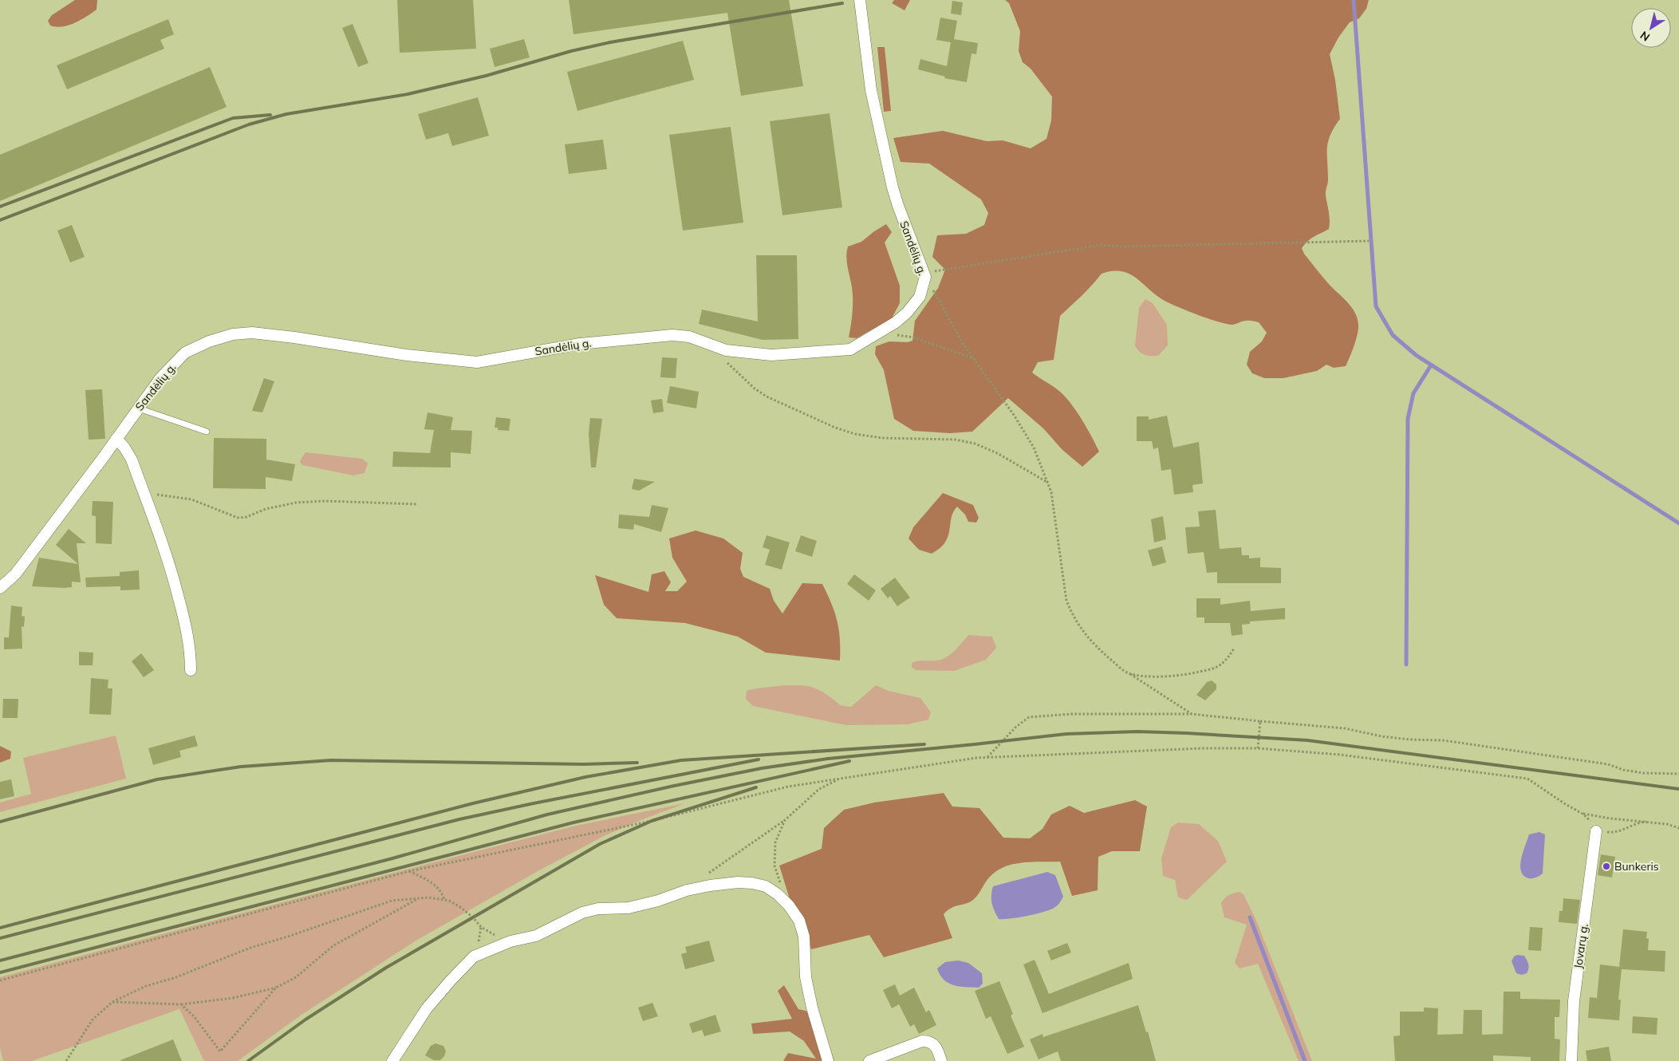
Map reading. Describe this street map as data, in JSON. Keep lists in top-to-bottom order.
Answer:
{
  "streets": {
    "street": ["Sandėlių g.", "Jovarų g."]
  },
  "places": ["Bunkeris"],
  "north": "bottom left"
}
